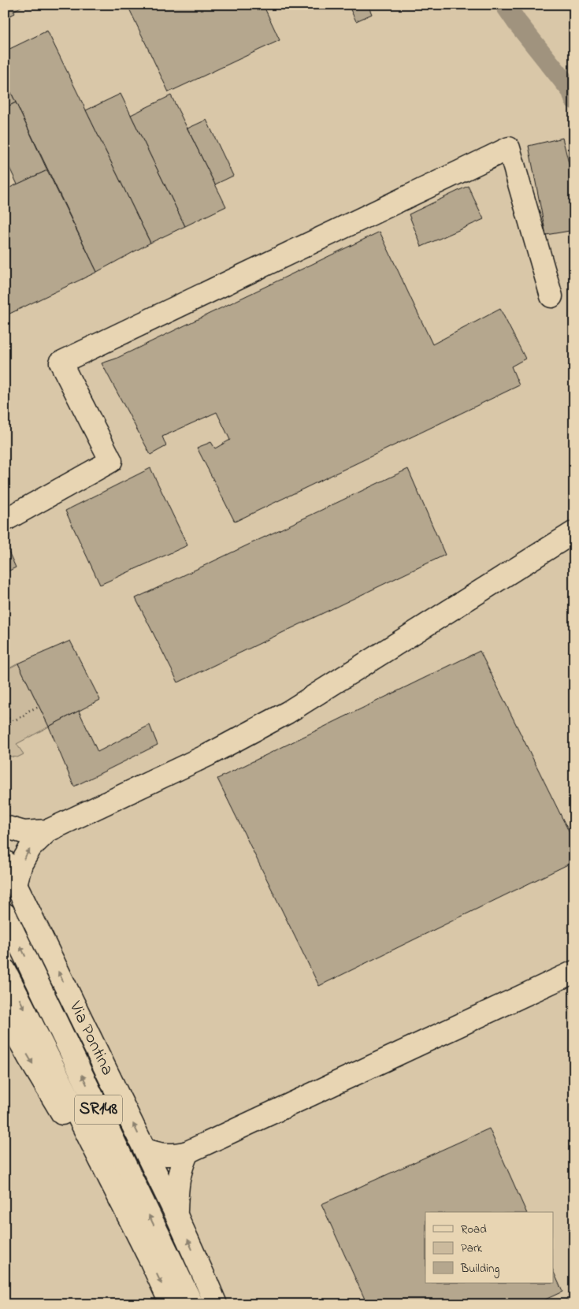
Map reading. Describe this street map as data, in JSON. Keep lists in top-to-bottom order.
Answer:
{
  "streets": {
    "main road": ["Via Pontina", "SR148"]
  },
  "legend": ["Road", "Park", "Building"]
}
